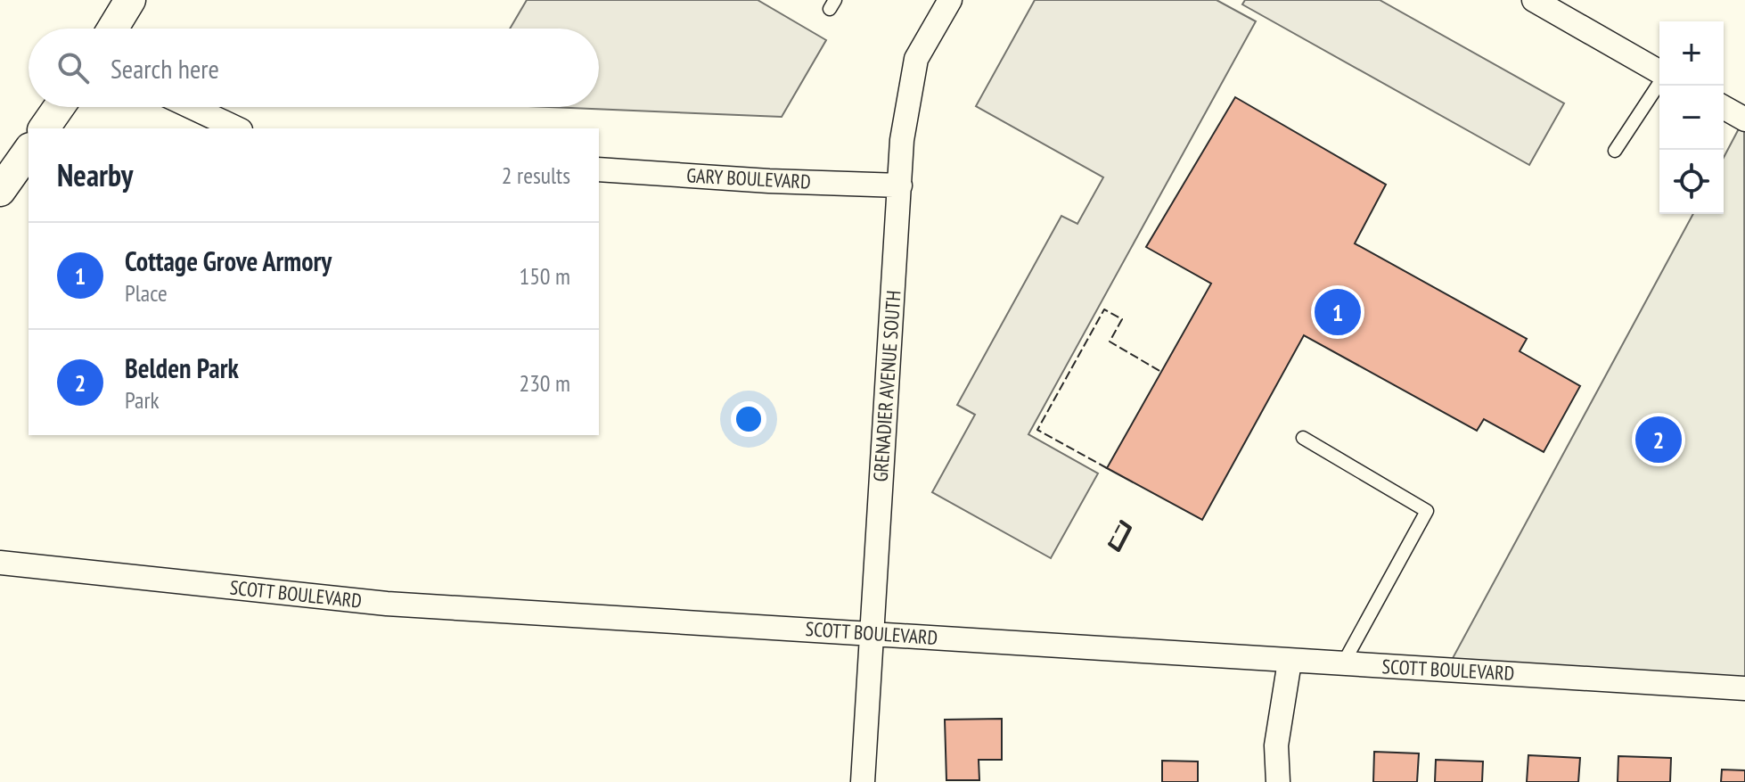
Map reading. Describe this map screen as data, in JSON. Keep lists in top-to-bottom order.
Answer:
{
  "streets": {
    "street": ["GARY BOULEVARD", "GRENADIER AVENUE SOUTH", "SCOTT BOULEVARD"]
  },
  "crossings": [
    ["GARY BOULEVARD", "GRENADIER AVENUE SOUTH"],
    ["GRENADIER AVENUE SOUTH", "SCOTT BOULEVARD"]
  ],
  "page": {
    "map_buttons": ["+", "−"],
    "search": "Search here",
    "heading": ["Nearby", "2 results"],
    "list": [
      {
        "mark": "1",
        "name": "Cottage Grove Armory",
        "note": "Place",
        "value": "150 m"
      },
      {
        "mark": "2",
        "name": "Belden Park",
        "note": "Park",
        "value": "230 m"
      }
    ],
    "pins": ["1", "2"]
  }
}
